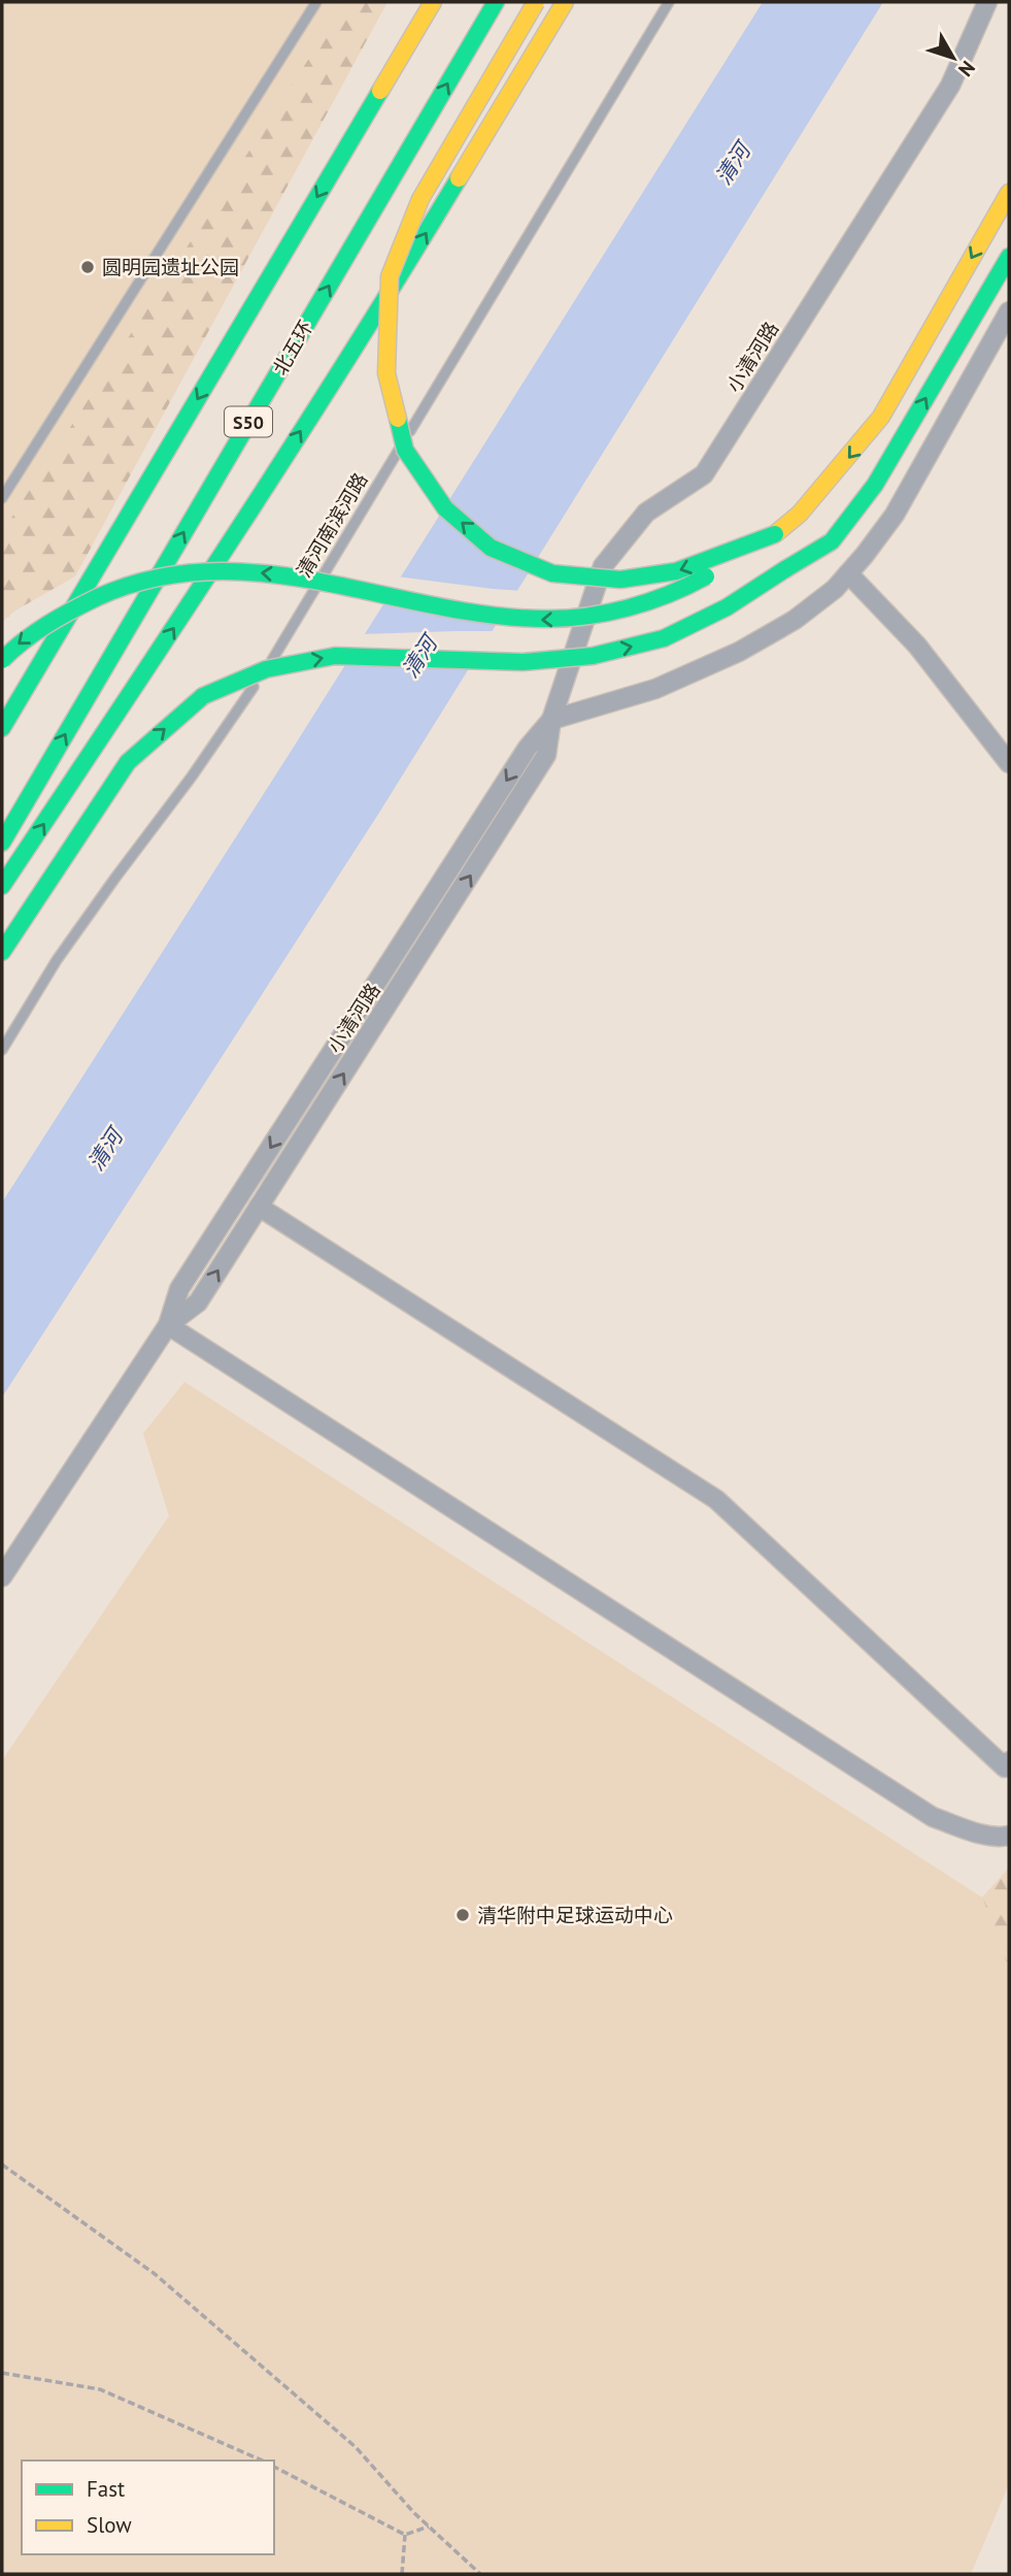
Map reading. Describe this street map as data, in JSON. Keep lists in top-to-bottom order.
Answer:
{
  "streets": {
    "highway": ["北五环", "S50"],
    "street": ["小清河路"],
    "lane": ["清河南滨河路"]
  },
  "water": ["清河"],
  "places": ["圆明园遗址公园", "清华附中足球运动中心"],
  "legend": ["Fast", "Slow"],
  "north": "bottom right"
}
